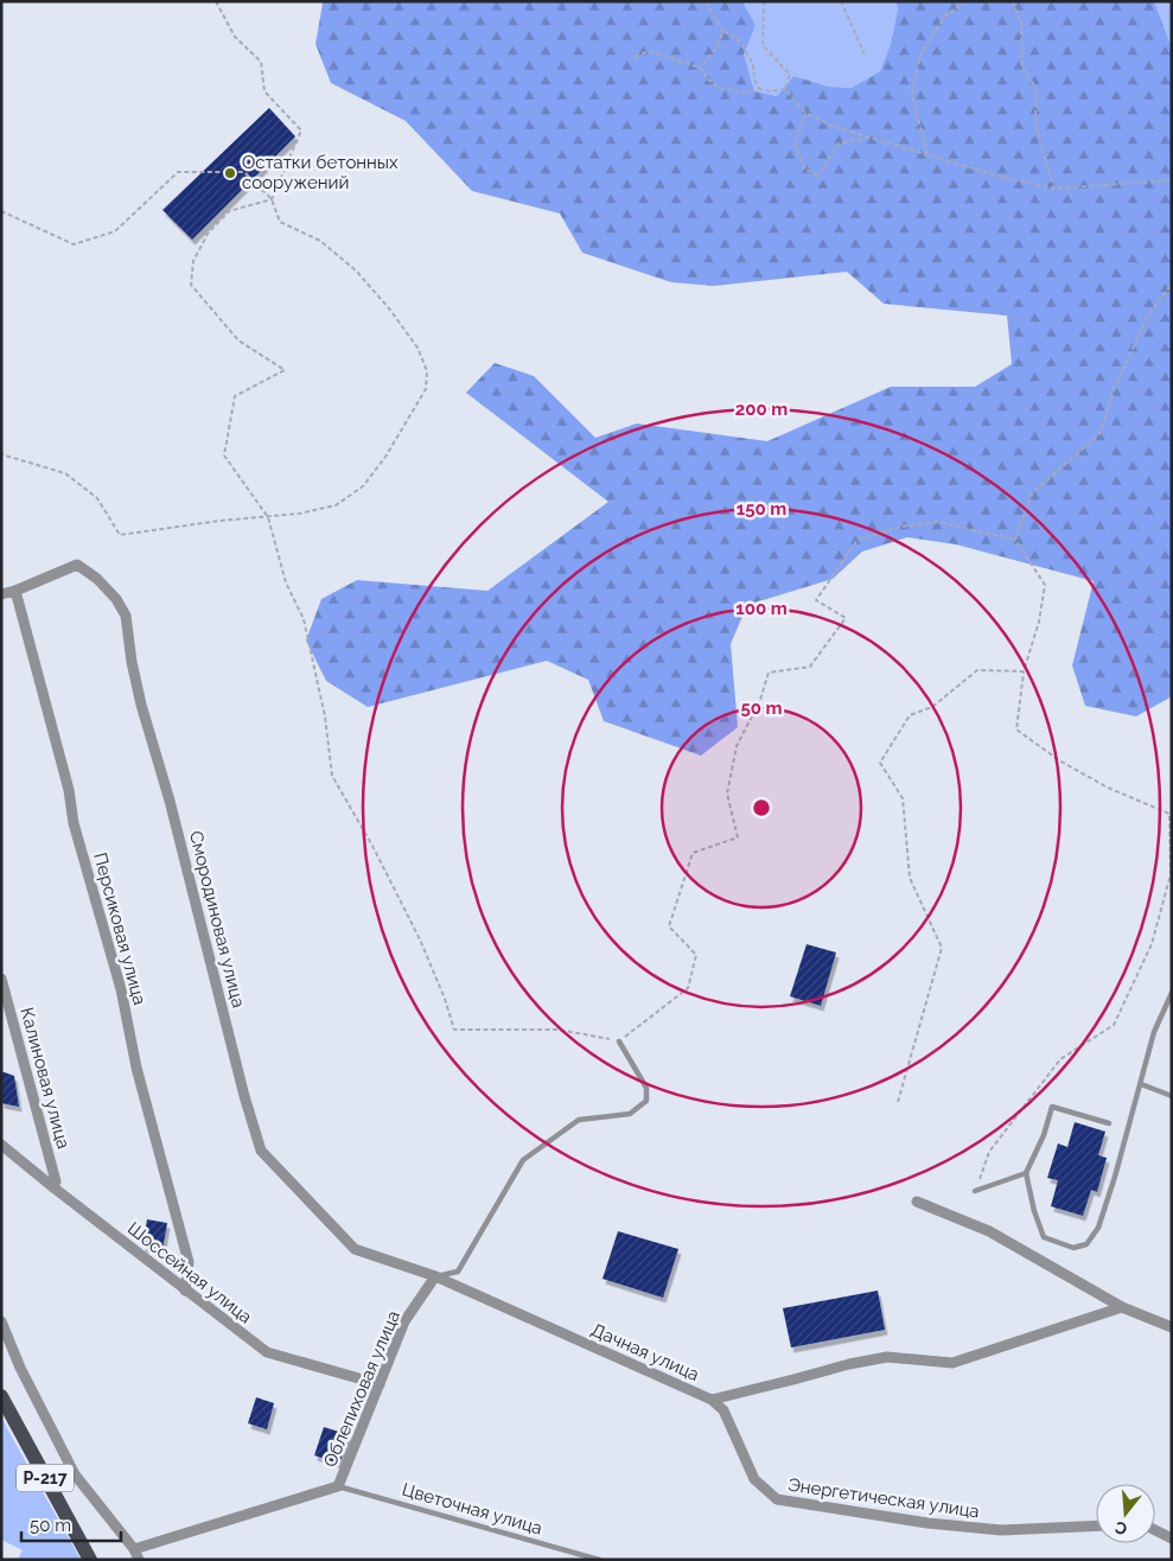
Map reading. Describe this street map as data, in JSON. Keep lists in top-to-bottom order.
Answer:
{
  "streets": {
    "main road": ["Р-217"],
    "street": [
      "Смородиновая улица",
      "Персиковая улица",
      "Калиновая улица",
      "Шоссейная улица",
      "Дачная улица",
      "Облепиховая улица",
      "Энергетическая улица"
    ],
    "lane": ["Цветочная улица"]
  },
  "crossings": [
    ["Смородиновая улица", "Персиковая улица"],
    ["Смородиновая улица", "Дачная улица"],
    ["Смородиновая улица", "Облепиховая улица"],
    ["Персиковая улица", "Шоссейная улица"],
    ["Калиновая улица", "Шоссейная улица"],
    ["Шоссейная улица", "Облепиховая улица"],
    ["Дачная улица", "Облепиховая улица"],
    ["Дачная улица", "Энергетическая улица"],
    ["Облепиховая улица", "Цветочная улица"]
  ],
  "places": ["Остатки бетонных сооружений"],
  "scale_bar": "50 m",
  "north": "bottom",
  "rings": [
    "200 m",
    "150 m",
    "100 m",
    "50 m"
  ]
}
